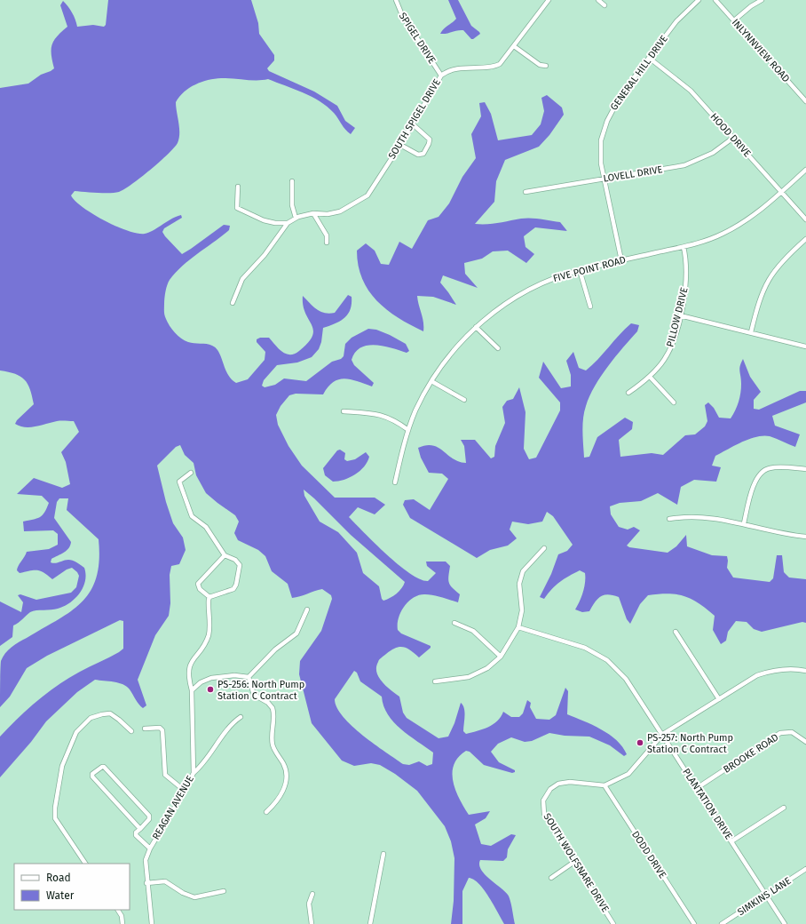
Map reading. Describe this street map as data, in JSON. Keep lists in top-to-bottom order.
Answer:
{
  "streets": {
    "street": [
      "SPIGEL DRIVE",
      "INLYNNVIEW ROAD",
      "GENERAL HILL DRIVE",
      "SOUTH SPIGEL DRIVE",
      "HOOD DRIVE",
      "LOVELL DRIVE",
      "FIVE POINT ROAD",
      "PILLOW DRIVE",
      "BROOKE ROAD",
      "PLANTATION DRIVE",
      "REAGAN AVENUE",
      "DODD DRIVE",
      "SOUTH WOLFSNARE DRIVE",
      "SIMKINS LANE"
    ]
  },
  "crossings": [
    ["SPIGEL DRIVE", "SOUTH SPIGEL DRIVE"],
    ["GENERAL HILL DRIVE", "HOOD DRIVE"],
    ["GENERAL HILL DRIVE", "LOVELL DRIVE"],
    ["GENERAL HILL DRIVE", "FIVE POINT ROAD"],
    ["HOOD DRIVE", "LOVELL DRIVE"],
    ["HOOD DRIVE", "FIVE POINT ROAD"],
    ["FIVE POINT ROAD", "PILLOW DRIVE"],
    ["BROOKE ROAD", "PLANTATION DRIVE"],
    ["PLANTATION DRIVE", "SIMKINS LANE"],
    ["DODD DRIVE", "SOUTH WOLFSNARE DRIVE"]
  ],
  "places": ["PS-256: North Pump Station C Contract", "PS-257: North Pump Station C Contract"],
  "legend": ["Road", "Water"]
}
